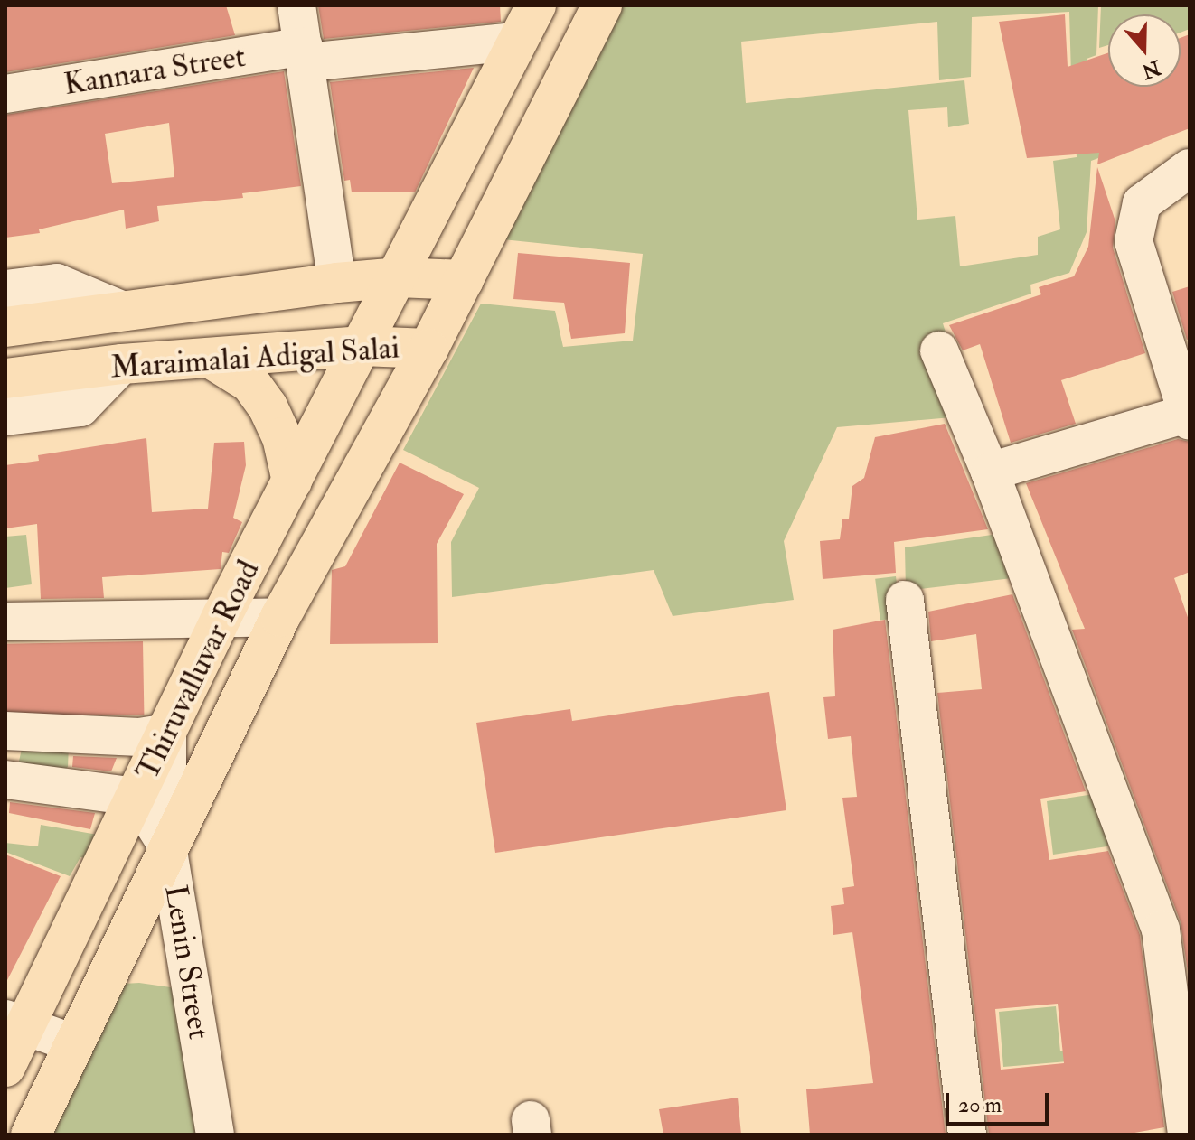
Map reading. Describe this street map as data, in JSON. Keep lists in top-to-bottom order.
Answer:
{
  "streets": {
    "main road": ["Maraimalai Adigal Salai", "Thiruvalluvar Road"],
    "street": ["Kannara Street", "Lenin Street"]
  },
  "crossings": [
    ["Maraimalai Adigal Salai", "Thiruvalluvar Road"],
    ["Thiruvalluvar Road", "Lenin Street"]
  ],
  "scale_bar": "20 m",
  "north": "bottom"
}
